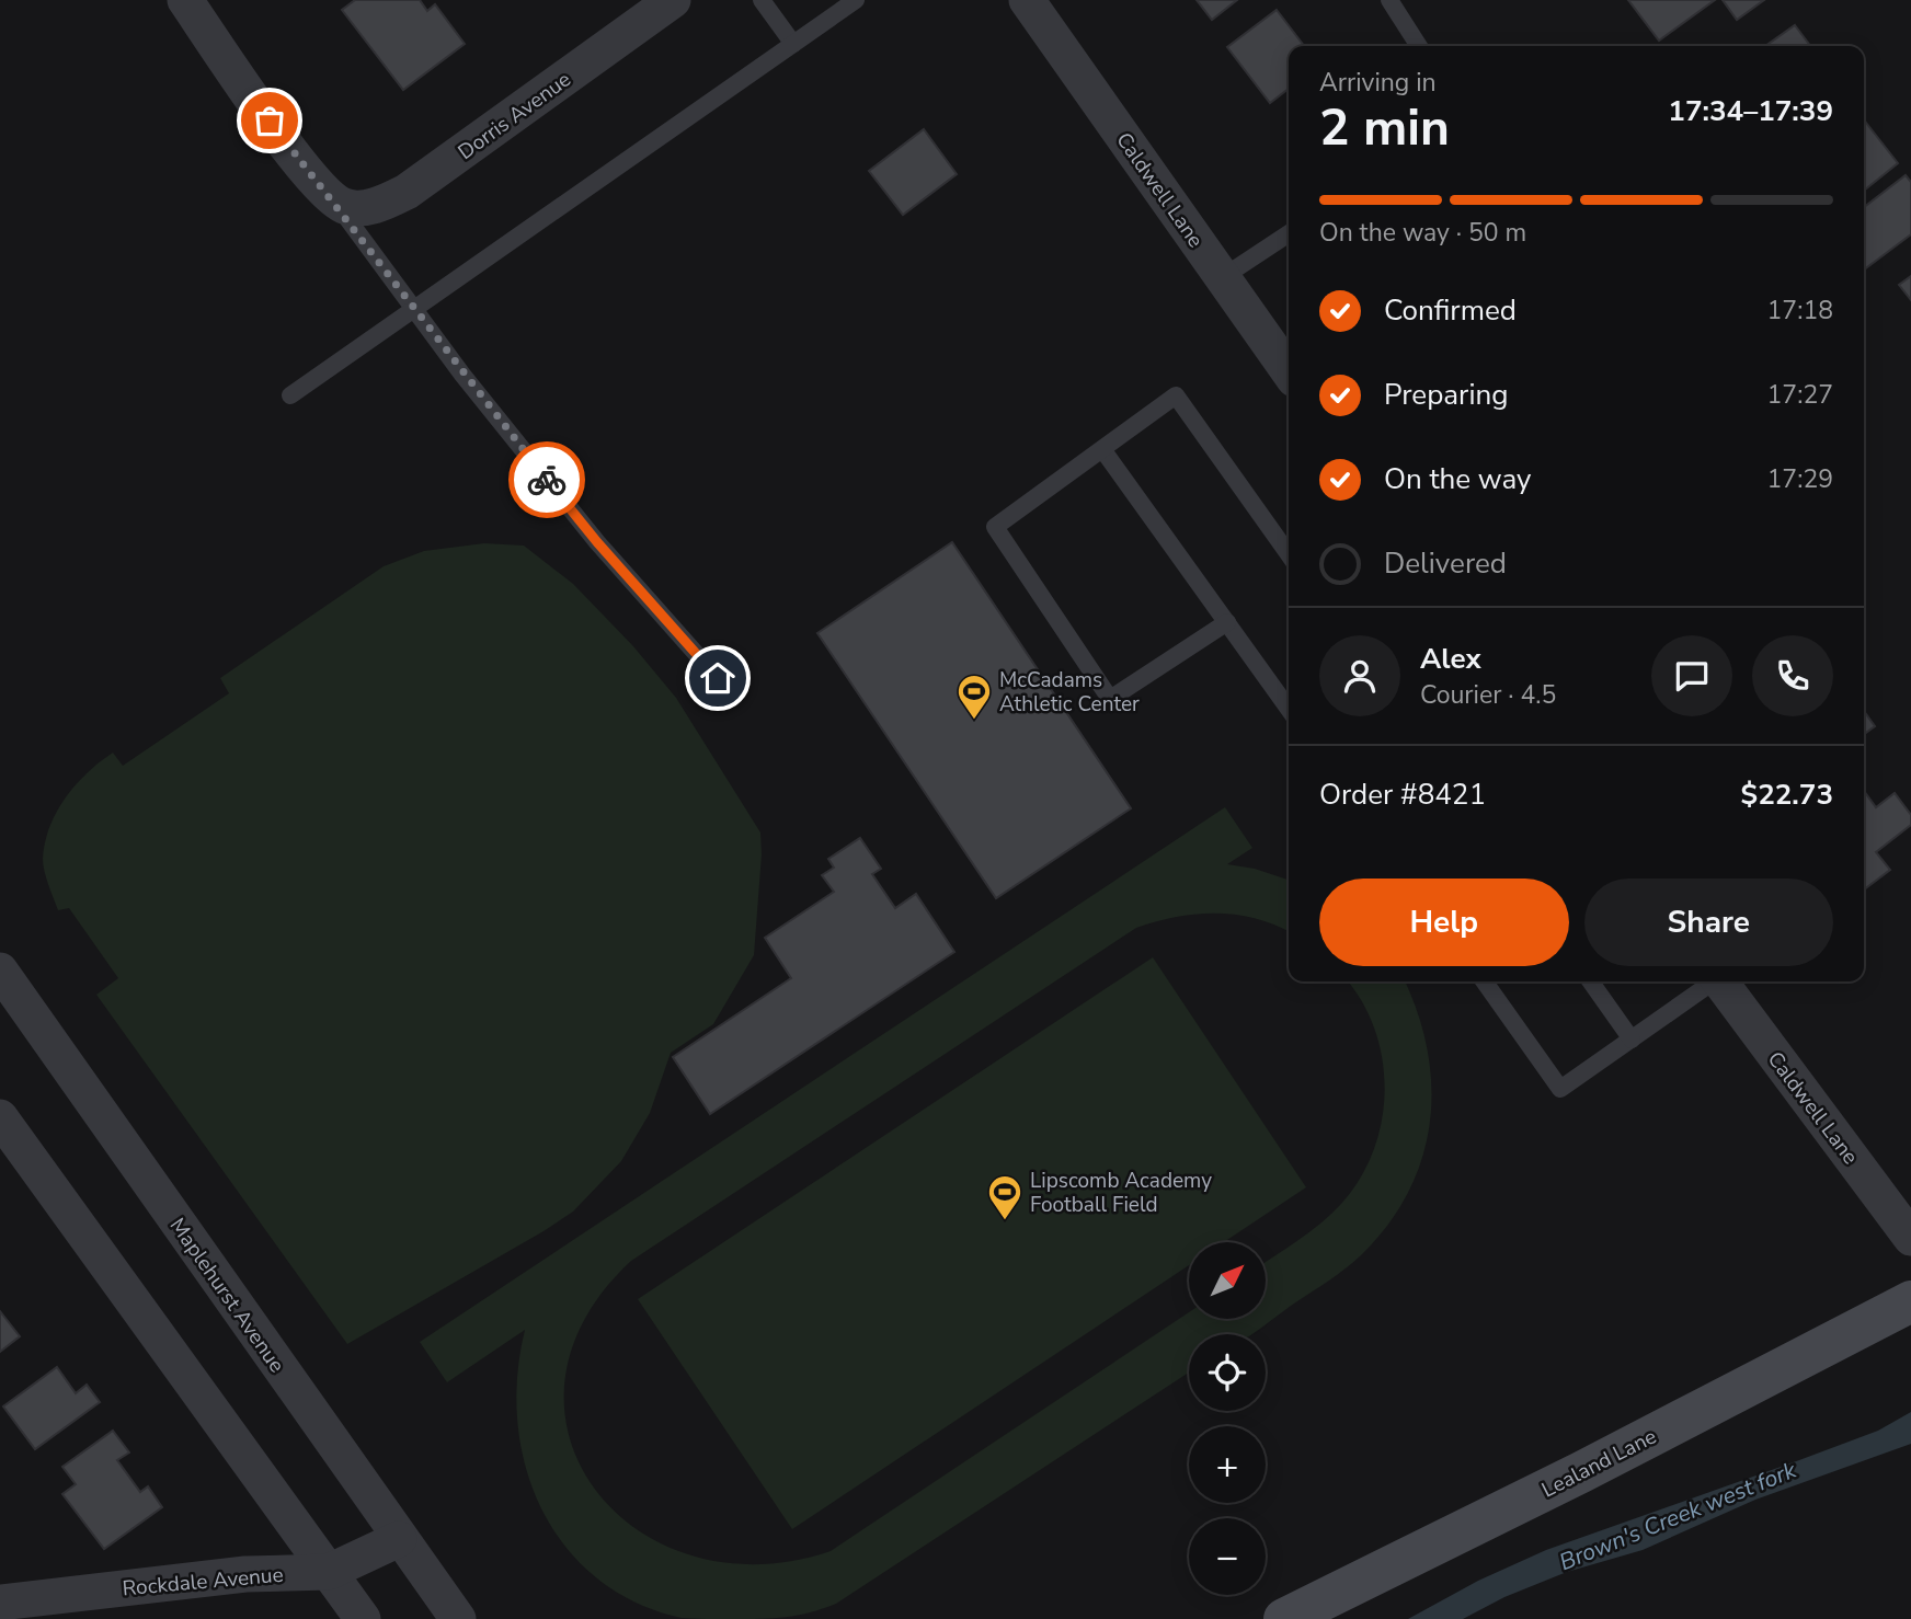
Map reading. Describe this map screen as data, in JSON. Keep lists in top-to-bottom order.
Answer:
{
  "streets": {
    "street": [
      "Dorris Avenue",
      "Caldwell Lane",
      "Maplehurst Avenue",
      "Lealand Lane",
      "Rockdale Avenue"
    ]
  },
  "crossings": [
    ["Maplehurst Avenue", "Rockdale Avenue"]
  ],
  "water": ["Brown's Creek west fork"],
  "places": {
    "sports": ["McCadams Athletic Center", "Lipscomb Academy Football Field"]
  },
  "north": "top right",
  "page": {
    "heading": ["2 min", "Arriving in", "17:34–17:39"],
    "panel": [
      "Alex",
      "Courier · 4.5",
      "Order #8421",
      "$22.73"
    ],
    "bar": "On the way · 50 m",
    "list": [
      ["Confirmed", "17:18"],
      ["Preparing", "17:27"],
      ["On the way", "17:29"],
      "Delivered"
    ],
    "buttons": ["Help", "Share"],
    "map_buttons": ["+", "−"]
  }
}
